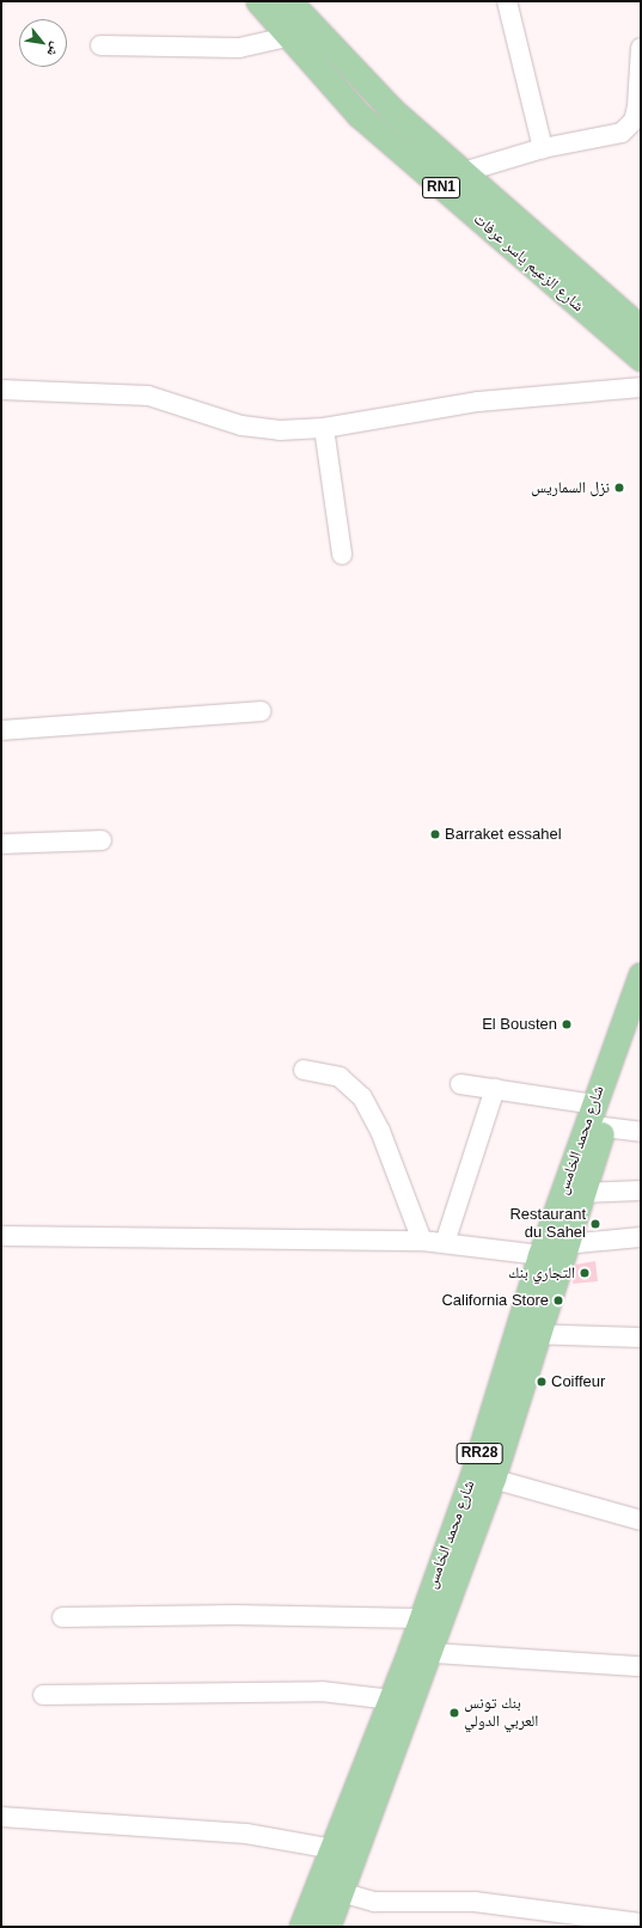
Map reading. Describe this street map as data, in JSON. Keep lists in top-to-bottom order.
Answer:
{
  "streets": {
    "main road": [
      "RN1",
      "شارع الزعيم ياسر عرفات",
      "شارع محمد الخامس",
      "RR28"
    ]
  },
  "places": [
    "نزل السماريس",
    "Barraket essahel",
    "El Bousten",
    "Restaurant du Sahel",
    "التجاري بنك",
    "California Store",
    "Coiffeur",
    "بنك تونس العربي الدولي"
  ],
  "north": "bottom right"
}
